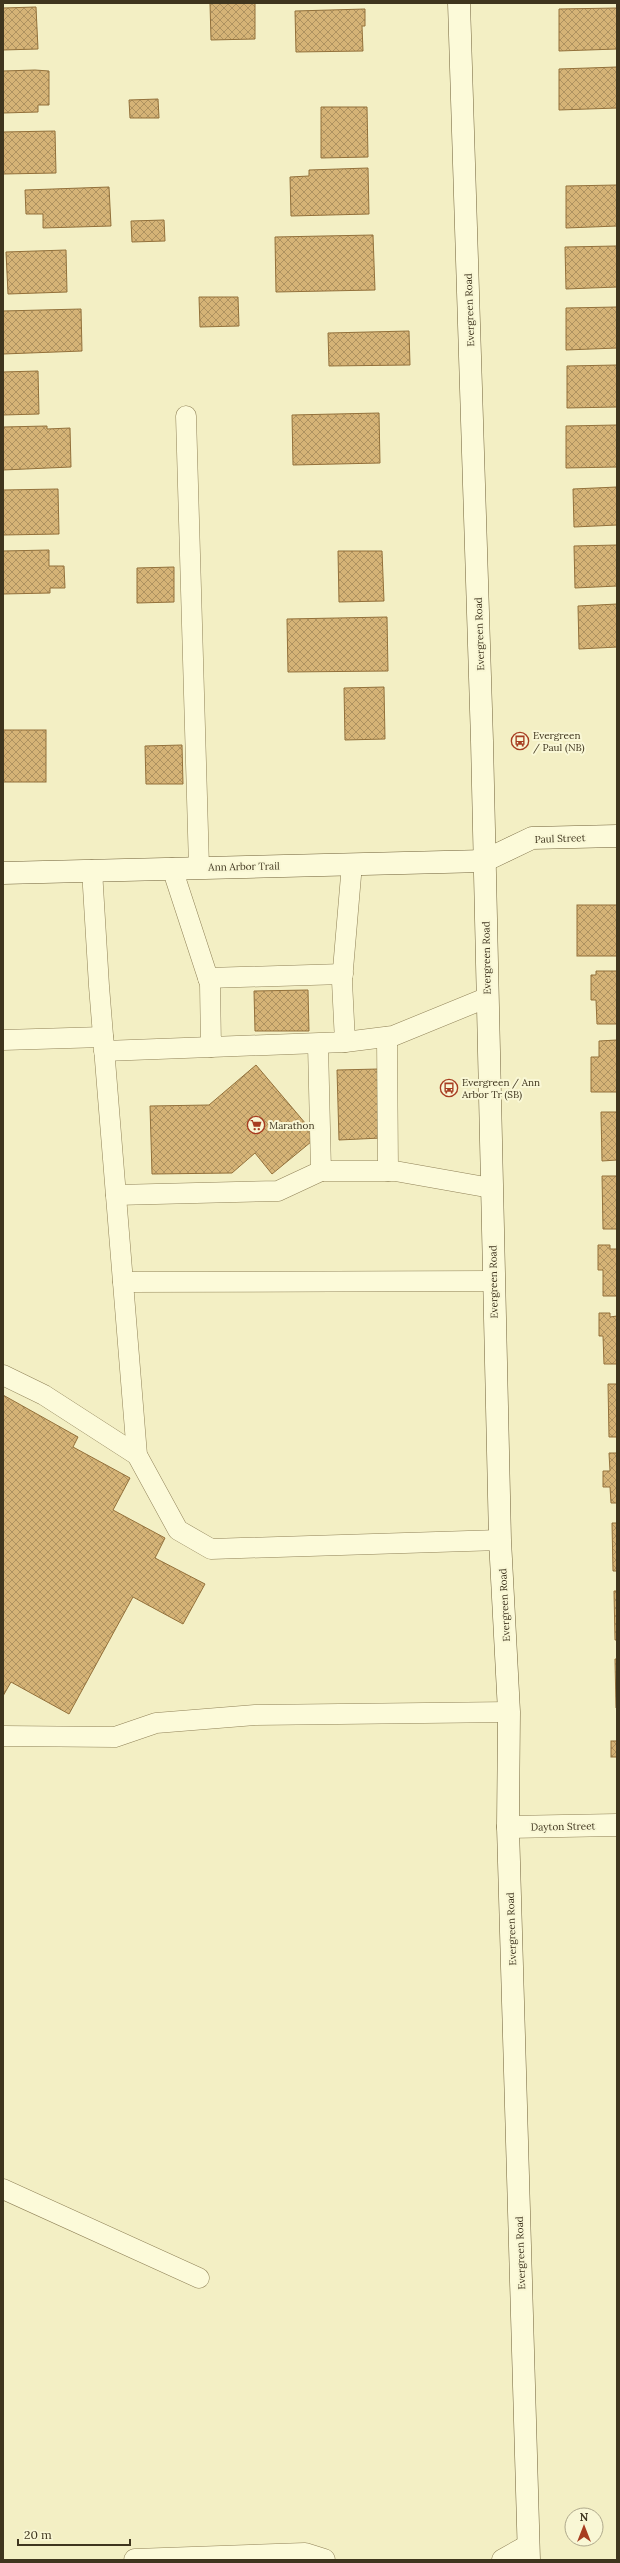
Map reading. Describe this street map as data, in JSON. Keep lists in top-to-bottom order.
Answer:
{
  "streets": {
    "street": [
      "Evergreen Road",
      "Paul Street",
      "Ann Arbor Trail",
      "Dayton Street"
    ]
  },
  "crossings": [
    ["Evergreen Road", "Paul Street"],
    ["Evergreen Road", "Ann Arbor Trail"],
    ["Evergreen Road", "Dayton Street"],
    ["Paul Street", "Ann Arbor Trail"]
  ],
  "places": {
    "bus stop": ["Evergreen / Paul (NB)", "Evergreen / Ann Arbor Tr (SB)"],
    "supermarket": ["Marathon"]
  },
  "scale_bar": "20 m",
  "north": "top"
}
